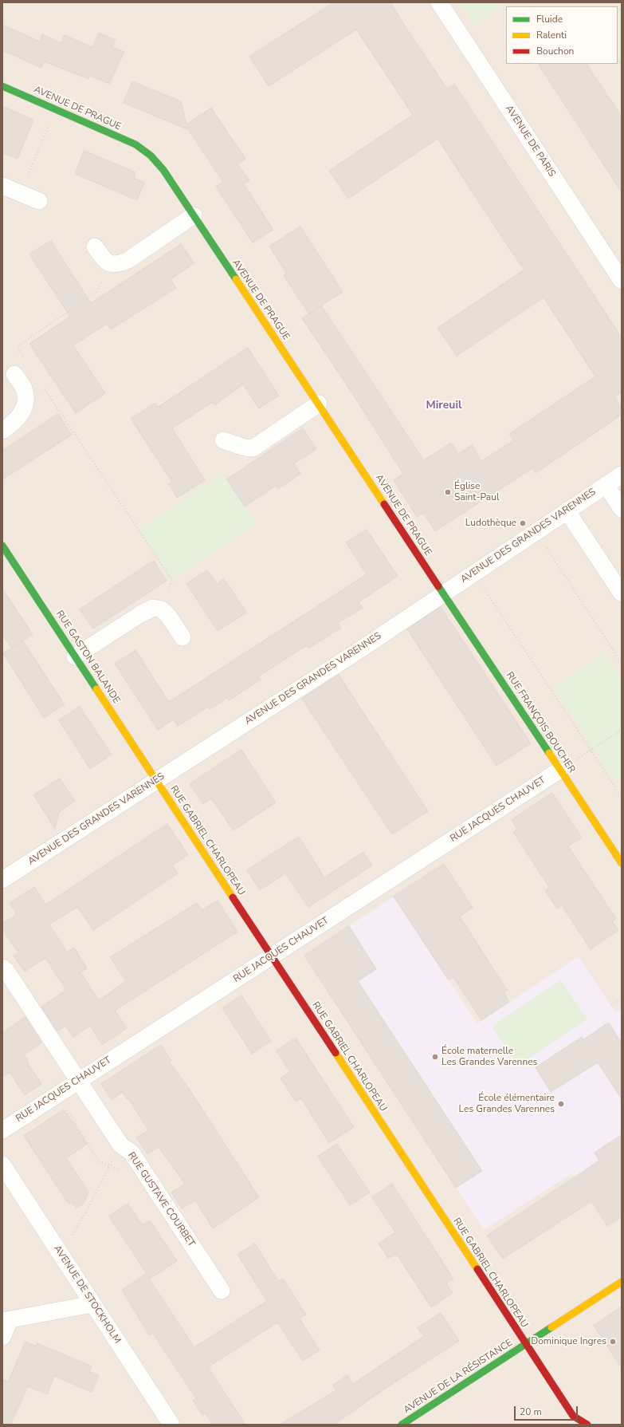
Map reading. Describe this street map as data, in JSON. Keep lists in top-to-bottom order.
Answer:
{
  "streets": {
    "street": [
      "AVENUE DE PRAGUE",
      "AVENUE DE PARIS",
      "AVENUE DES GRANDES VARENNES",
      "RUE GASTON BALANDE",
      "RUE FRANÇOIS BOUCHER",
      "RUE JACQUES CHAUVET",
      "RUE GABRIEL CHARLOPEAU",
      "RUE GUSTAVE COURBET",
      "AVENUE DE STOCKHOLM",
      "AVENUE DE LA RÉSISTANCE"
    ]
  },
  "crossings": [
    ["AVENUE DE PRAGUE", "AVENUE DES GRANDES VARENNES"],
    ["AVENUE DE PRAGUE", "RUE FRANÇOIS BOUCHER"],
    ["AVENUE DES GRANDES VARENNES", "RUE GASTON BALANDE"],
    ["AVENUE DES GRANDES VARENNES", "RUE FRANÇOIS BOUCHER"],
    ["AVENUE DES GRANDES VARENNES", "RUE GABRIEL CHARLOPEAU"],
    ["RUE GASTON BALANDE", "RUE GABRIEL CHARLOPEAU"],
    ["RUE FRANÇOIS BOUCHER", "RUE JACQUES CHAUVET"],
    ["RUE JACQUES CHAUVET", "RUE GABRIEL CHARLOPEAU"],
    ["RUE JACQUES CHAUVET", "RUE GUSTAVE COURBET"],
    ["RUE GABRIEL CHARLOPEAU", "AVENUE DE LA RÉSISTANCE"]
  ],
  "districts": ["Mireuil"],
  "places": [
    "Église Saint-Paul",
    "Ludothèque",
    "École maternelle Les Grandes Varennes",
    "École élémentaire Les Grandes Varennes",
    "Dominique Ingres"
  ],
  "legend": ["Fluide", "Ralenti", "Bouchon"],
  "scale_bar": "20 m"
}
